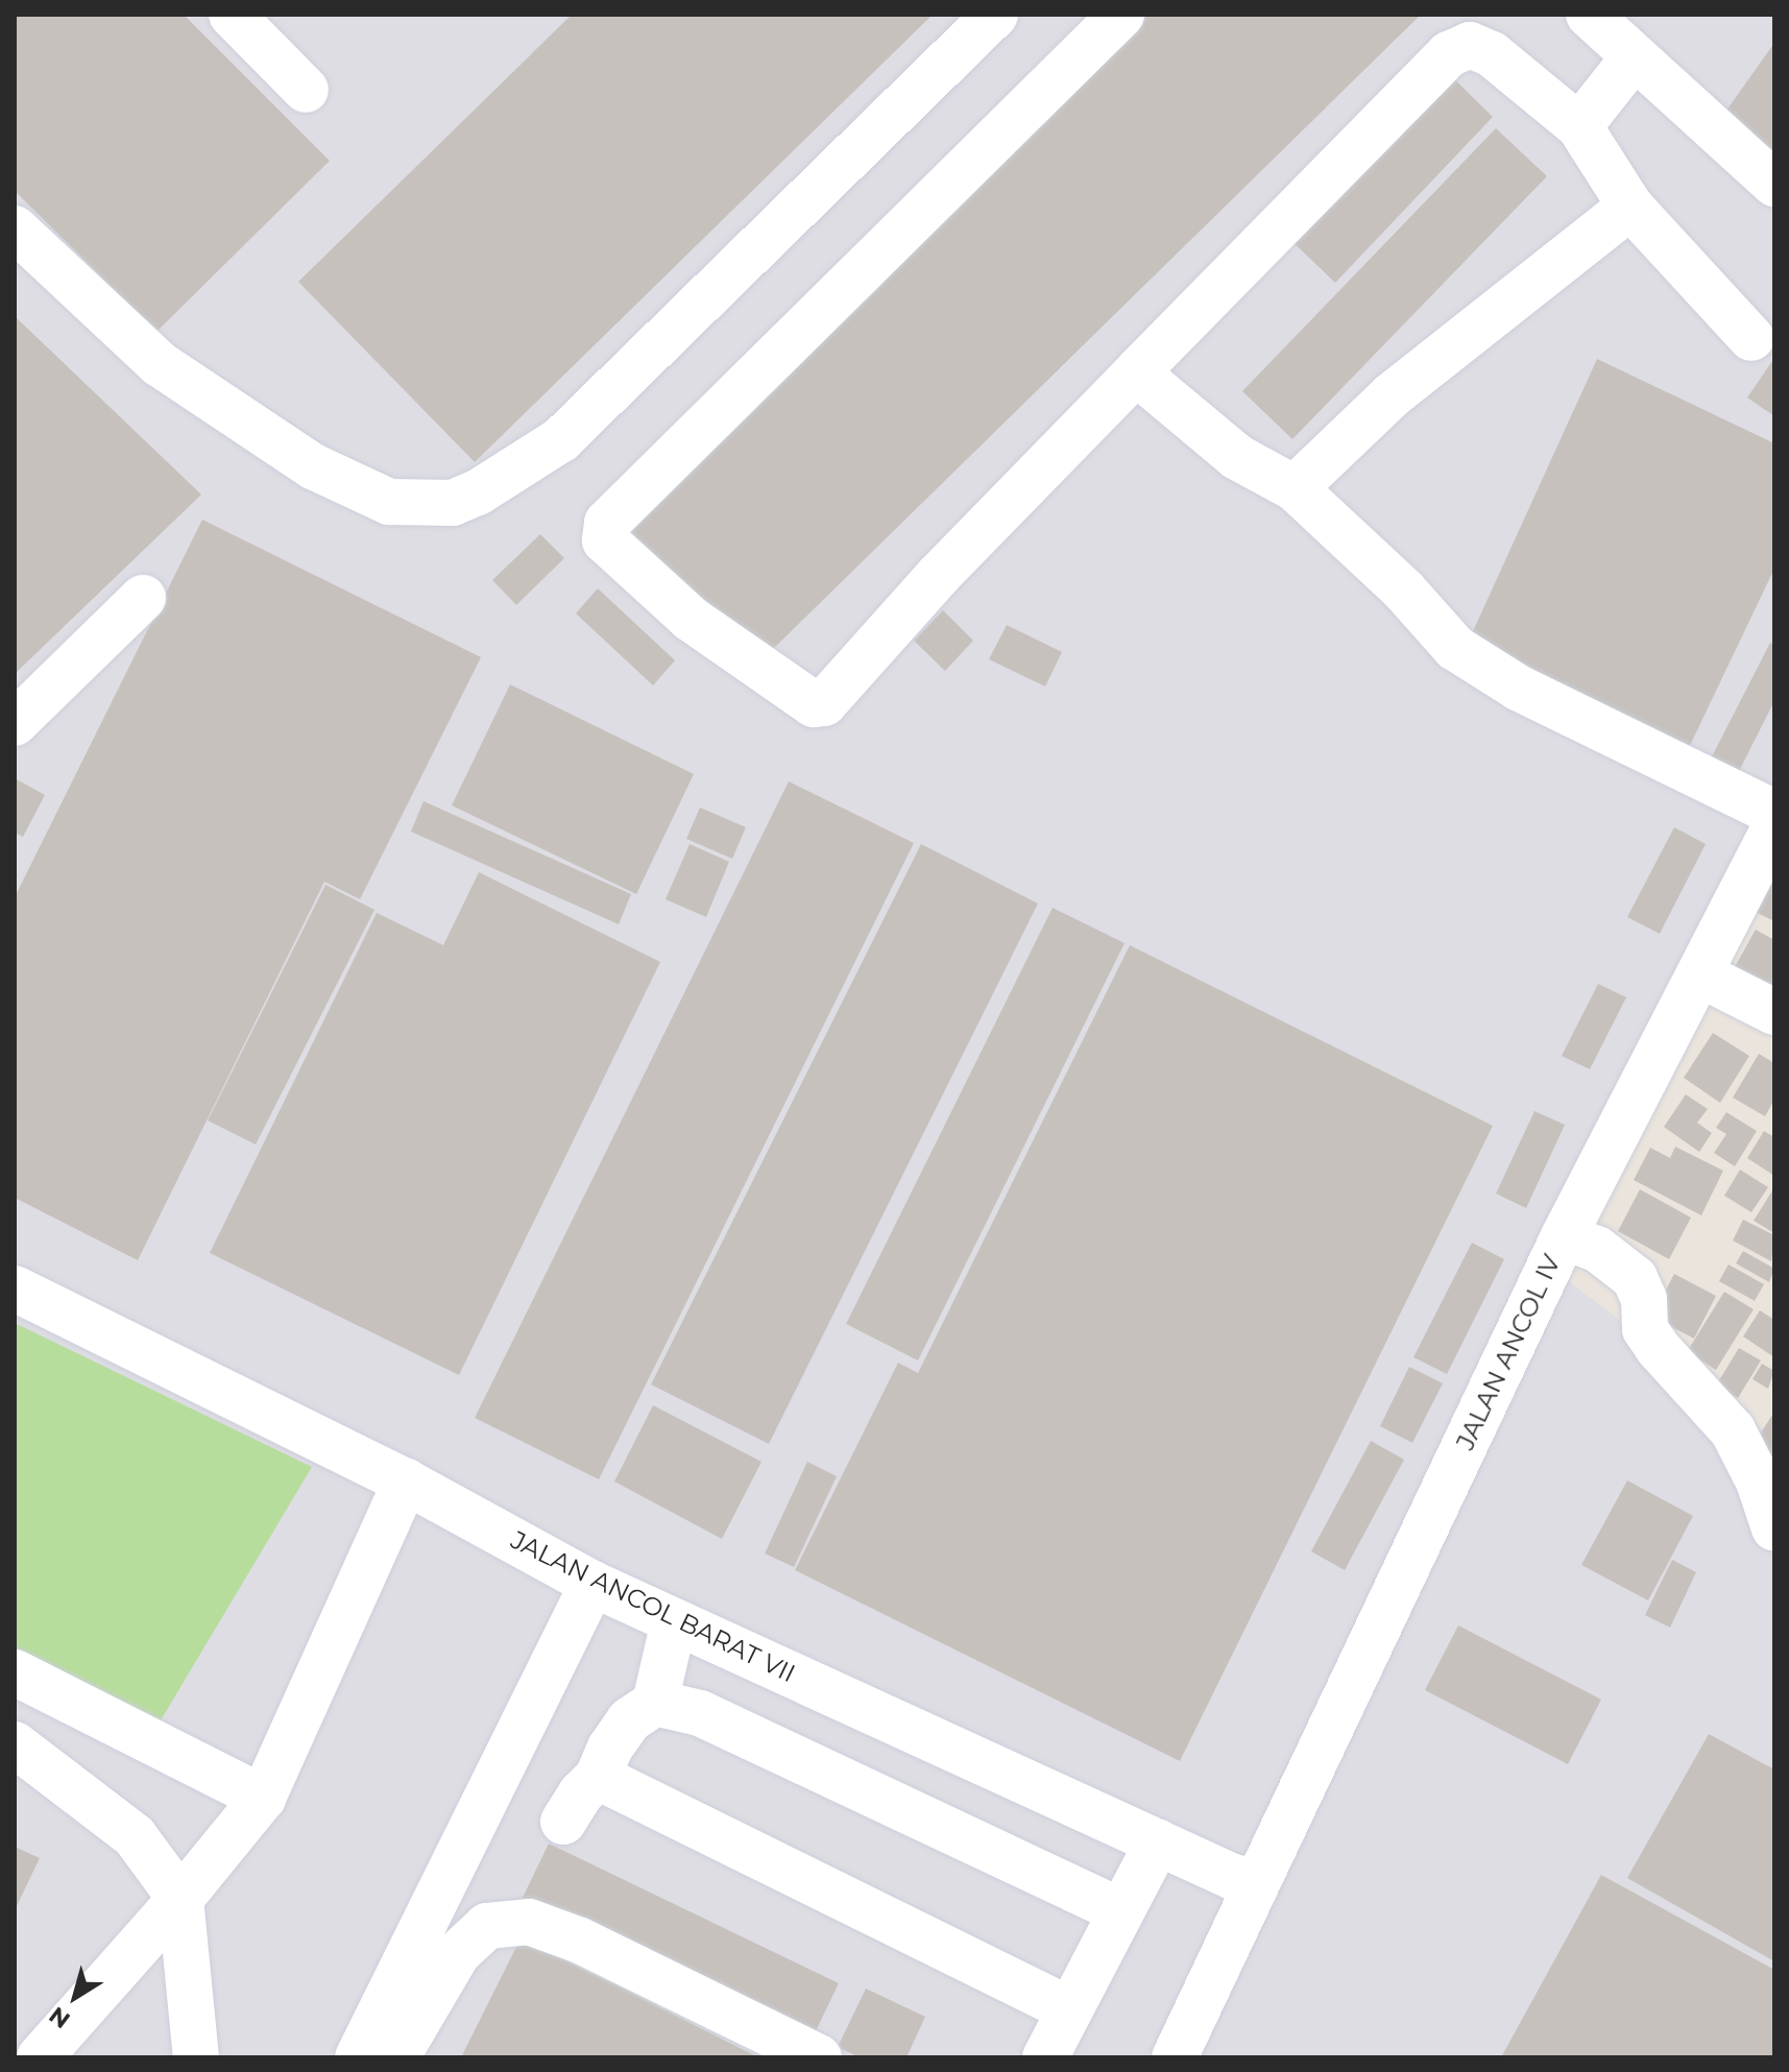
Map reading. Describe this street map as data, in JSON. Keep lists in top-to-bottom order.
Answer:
{
  "streets": {
    "street": ["JALAN ANCOL IV", "JALAN ANCOL BARAT VII"]
  },
  "crossings": [
    ["JALAN ANCOL IV", "JALAN ANCOL BARAT VII"]
  ],
  "north": "bottom left"
}
